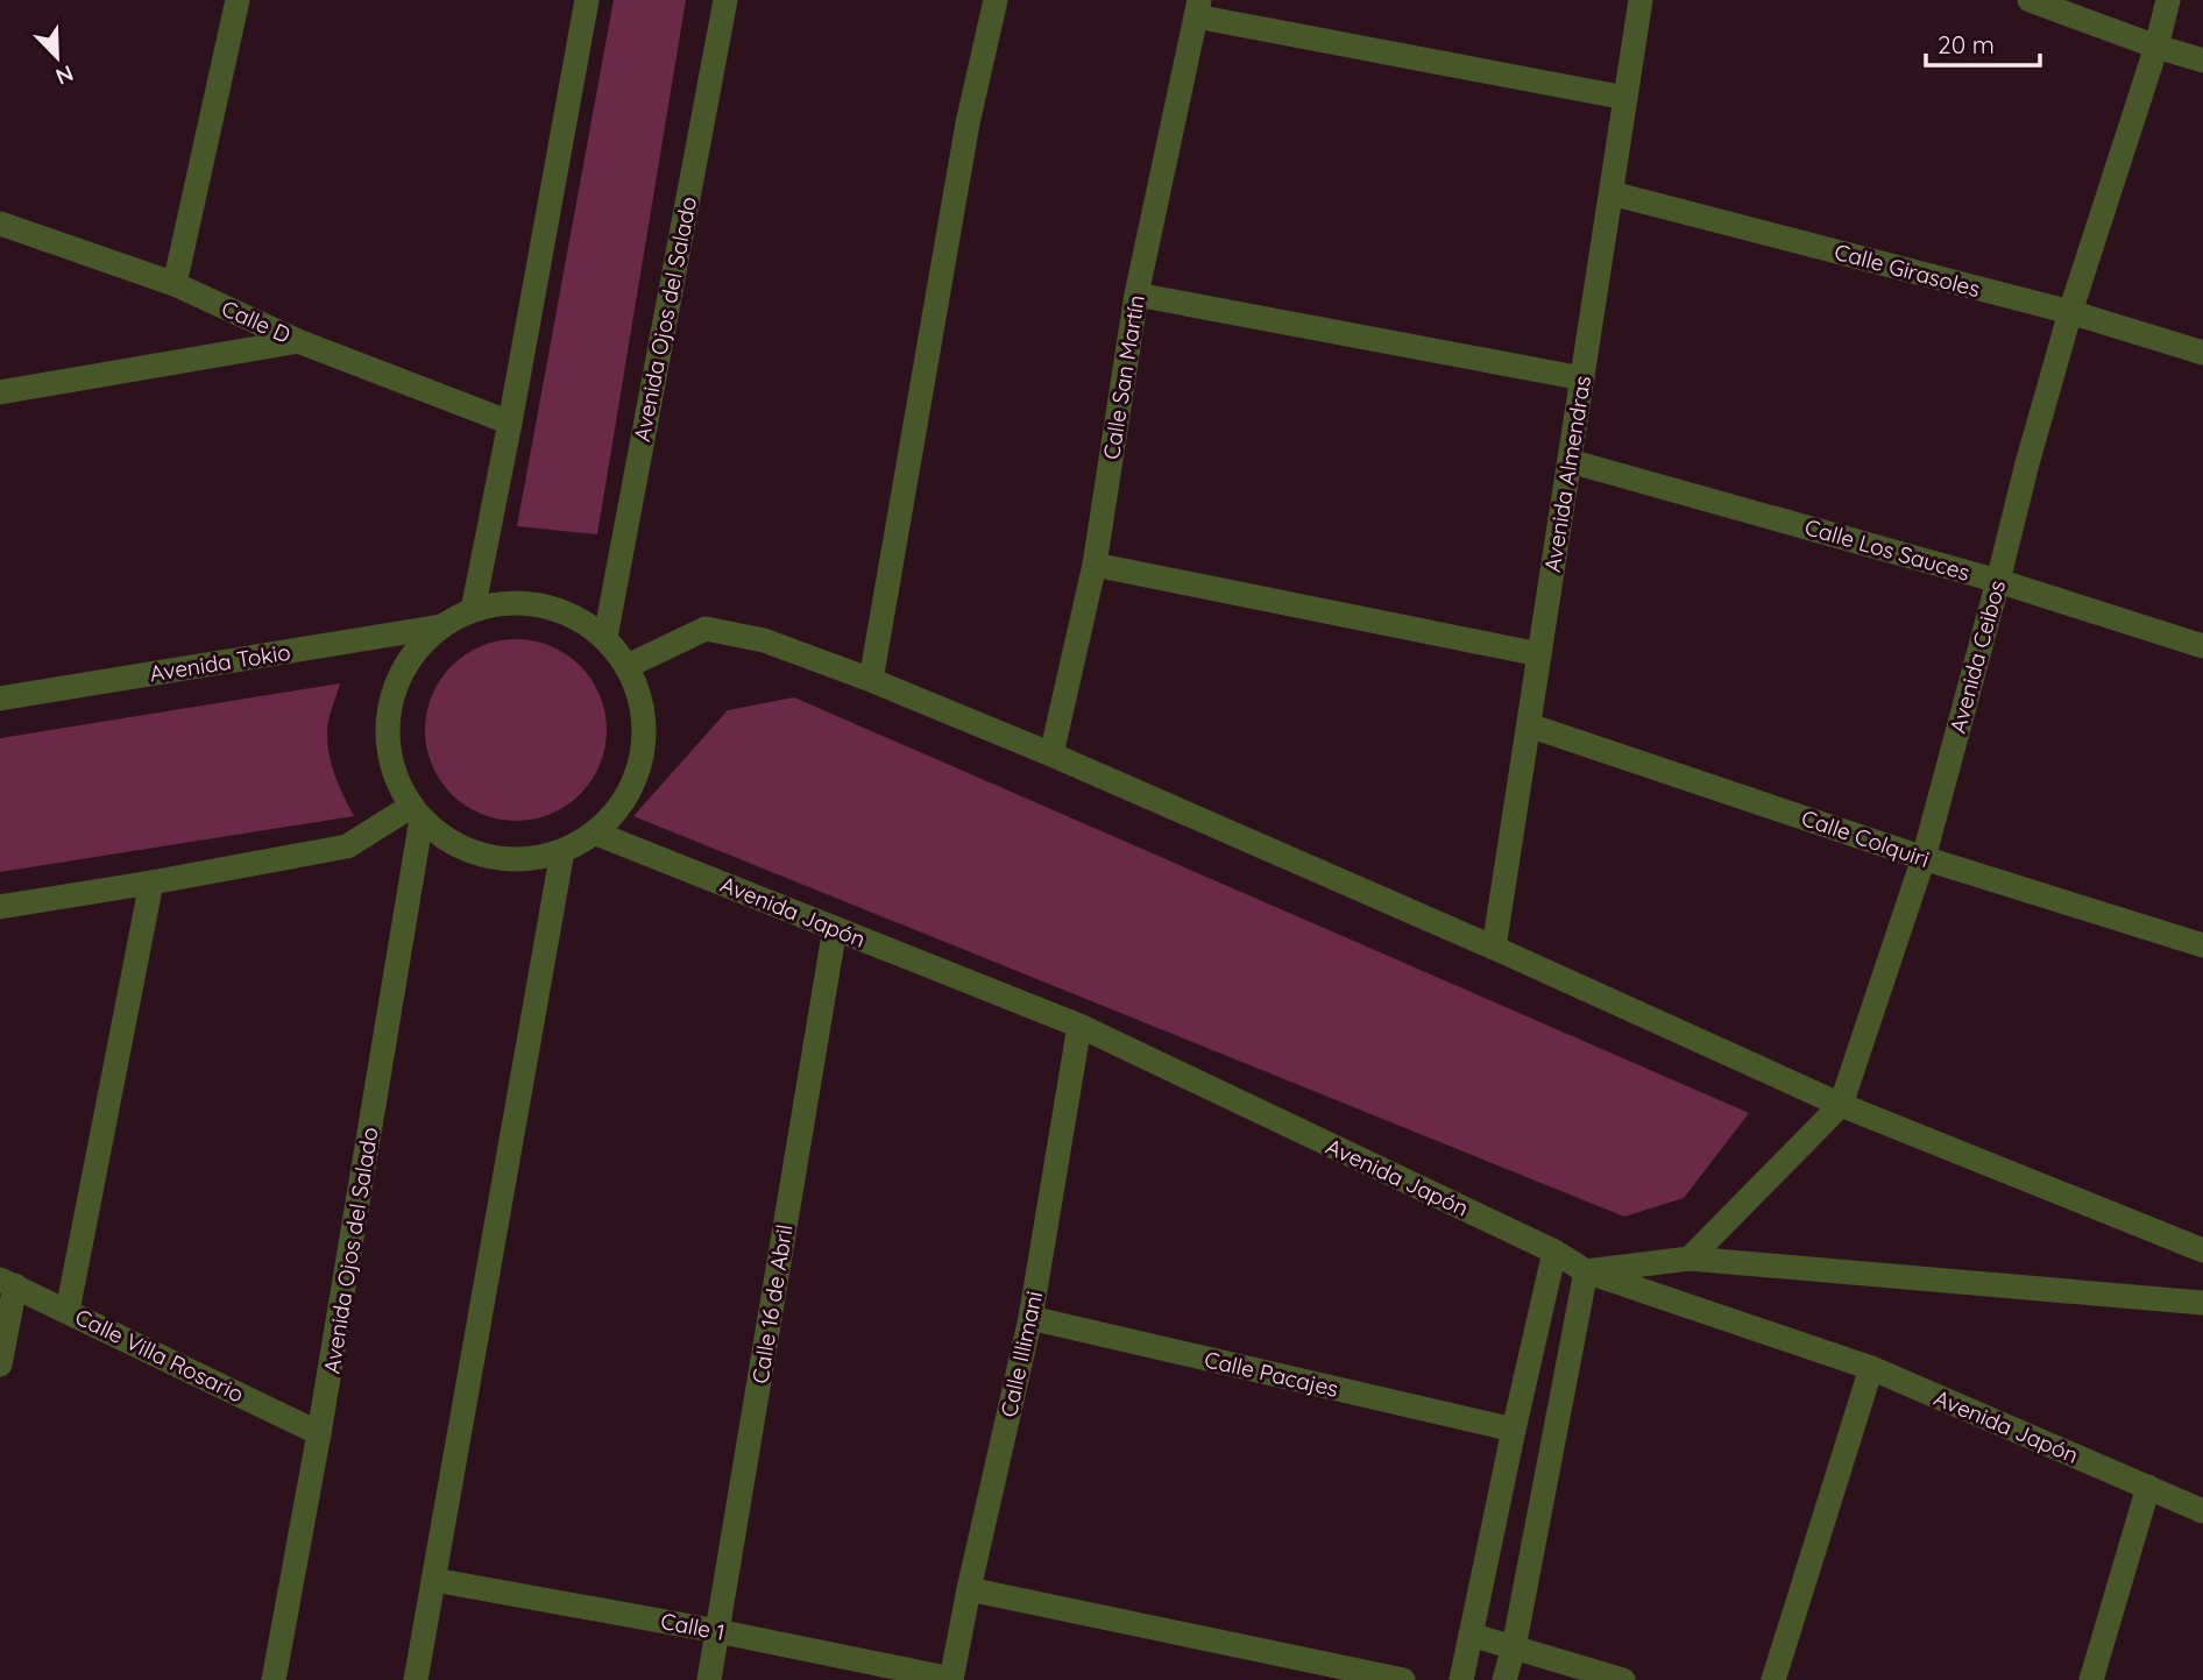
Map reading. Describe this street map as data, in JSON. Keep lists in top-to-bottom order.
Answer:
{
  "streets": {
    "street": [
      "Calle Girasoles",
      "Avenida Ojos del Salado",
      "Calle D",
      "Calle San Martín",
      "Avenida Almendras",
      "Calle Los Sauces",
      "Avenida Ceibos",
      "Avenida Tokio",
      "Calle Colquiri",
      "Avenida Japón",
      "Calle 16 de Abril",
      "Calle Illimani",
      "Calle Villa Rosario",
      "Calle Pacajes",
      "Calle 1"
    ]
  },
  "crossings": [
    ["Calle Girasoles", "Avenida Almendras"],
    ["Calle Girasoles", "Avenida Ceibos"],
    ["Avenida Ojos del Salado", "Avenida Tokio"],
    ["Avenida Ojos del Salado", "Avenida Japón"],
    ["Avenida Ojos del Salado", "Calle Villa Rosario"],
    ["Avenida Almendras", "Calle Los Sauces"],
    ["Avenida Almendras", "Calle Colquiri"],
    ["Calle Los Sauces", "Avenida Ceibos"],
    ["Avenida Ceibos", "Calle Colquiri"],
    ["Avenida Tokio", "Avenida Japón"],
    ["Avenida Japón", "Calle 16 de Abril"],
    ["Avenida Japón", "Calle Illimani"],
    ["Calle 16 de Abril", "Calle 1"],
    ["Calle Illimani", "Calle Pacajes"],
    ["Calle Illimani", "Calle 1"]
  ],
  "scale_bar": "20 m",
  "north": "bottom right"
}
